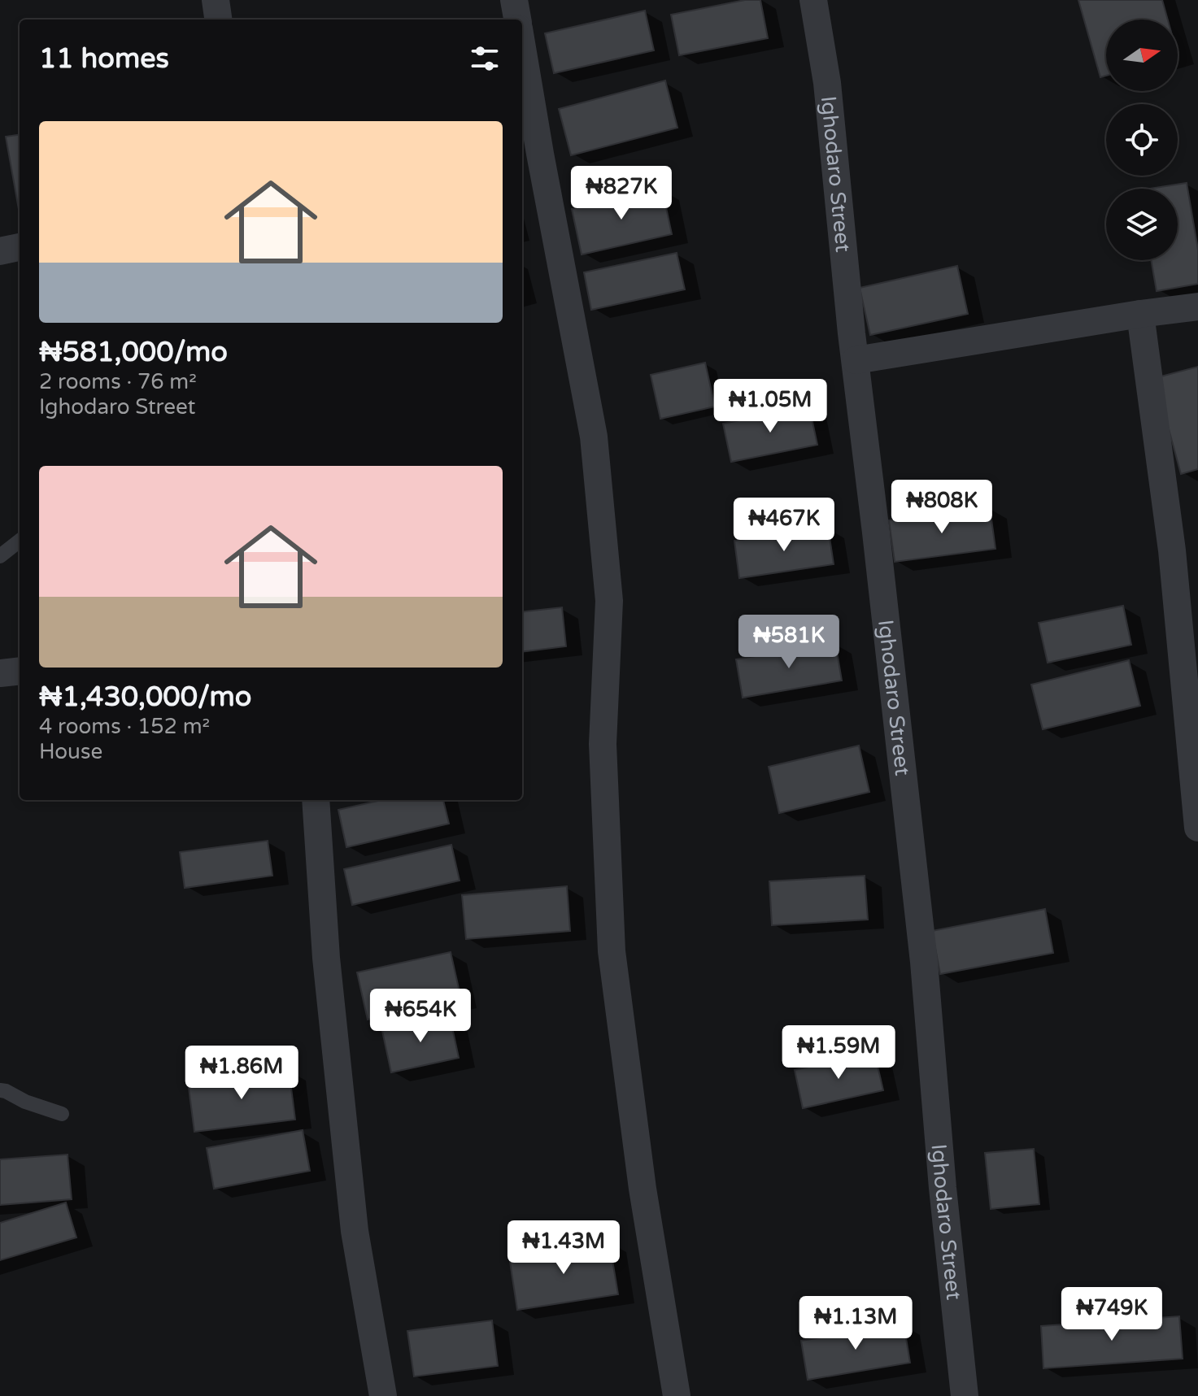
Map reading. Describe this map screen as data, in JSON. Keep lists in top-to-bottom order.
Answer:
{
  "streets": {
    "street": ["Ighodaro Street"]
  },
  "north": "right",
  "page": {
    "heading": "11 homes",
    "list": [
      {
        "name": "₦581,000/mo",
        "note": "2 rooms · 76 m² · Ighodaro Street"
      },
      {
        "name": "₦1,430,000/mo",
        "note": "4 rooms · 152 m² · House"
      }
    ],
    "price": [
      "₦827K",
      "₦1.05M",
      "₦808K",
      "₦467K",
      "₦581K",
      "₦654K",
      "₦1.59M",
      "₦1.86M",
      "₦1.43M",
      "₦749K",
      "₦1.13M"
    ]
  }
}
